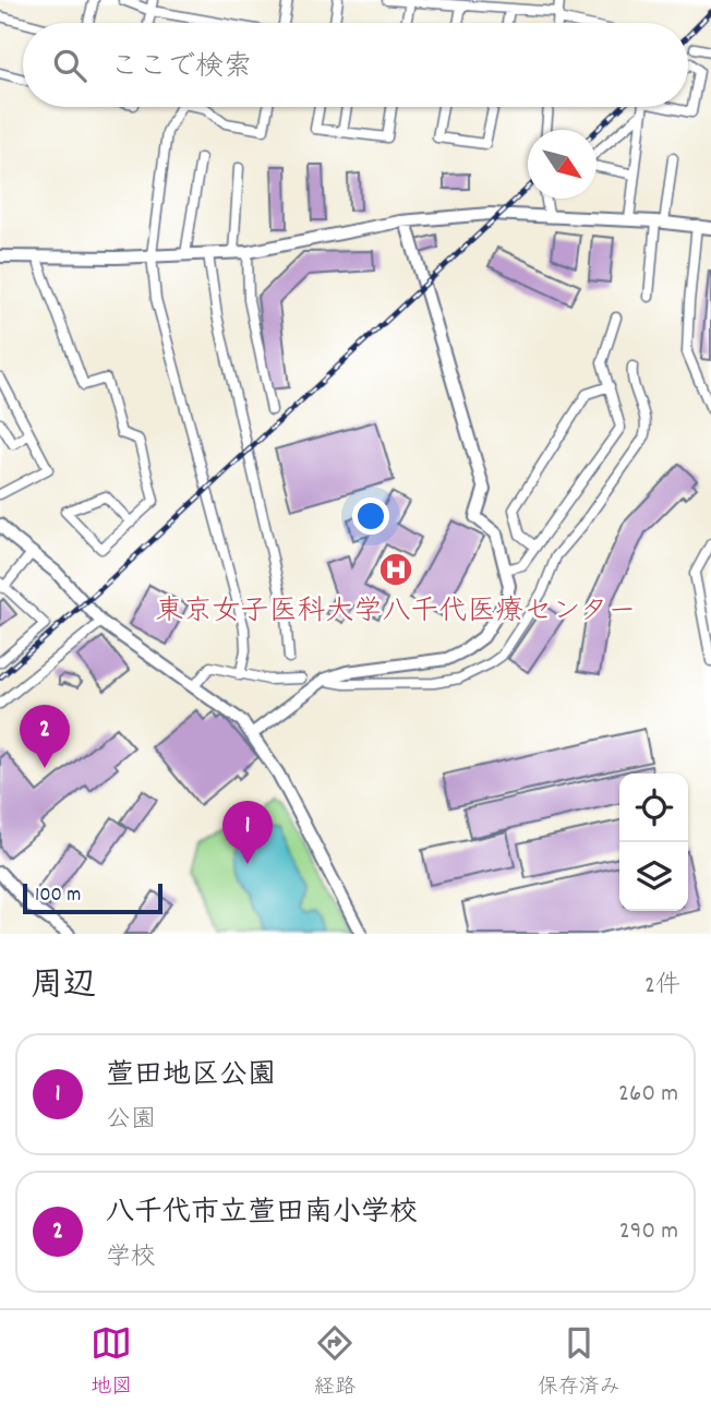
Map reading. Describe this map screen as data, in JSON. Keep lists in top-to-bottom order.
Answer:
{
  "places": {
    "hospital": ["東京女子医科大学八千代医療センター"]
  },
  "scale_bar": "100 m",
  "north": "bottom right",
  "page": {
    "search": "ここで検索",
    "pins": ["2", "1"],
    "scale": "100 m",
    "heading": ["周辺", "2件"],
    "list": [
      {
        "mark": "1",
        "name": "萱田地区公園",
        "note": "公園",
        "value": "260 m"
      },
      {
        "mark": "2",
        "name": "八千代市立萱田南小学校",
        "note": "学校",
        "value": "290 m"
      }
    ],
    "nav": ["地図", "経路", "保存済み"]
  }
}
